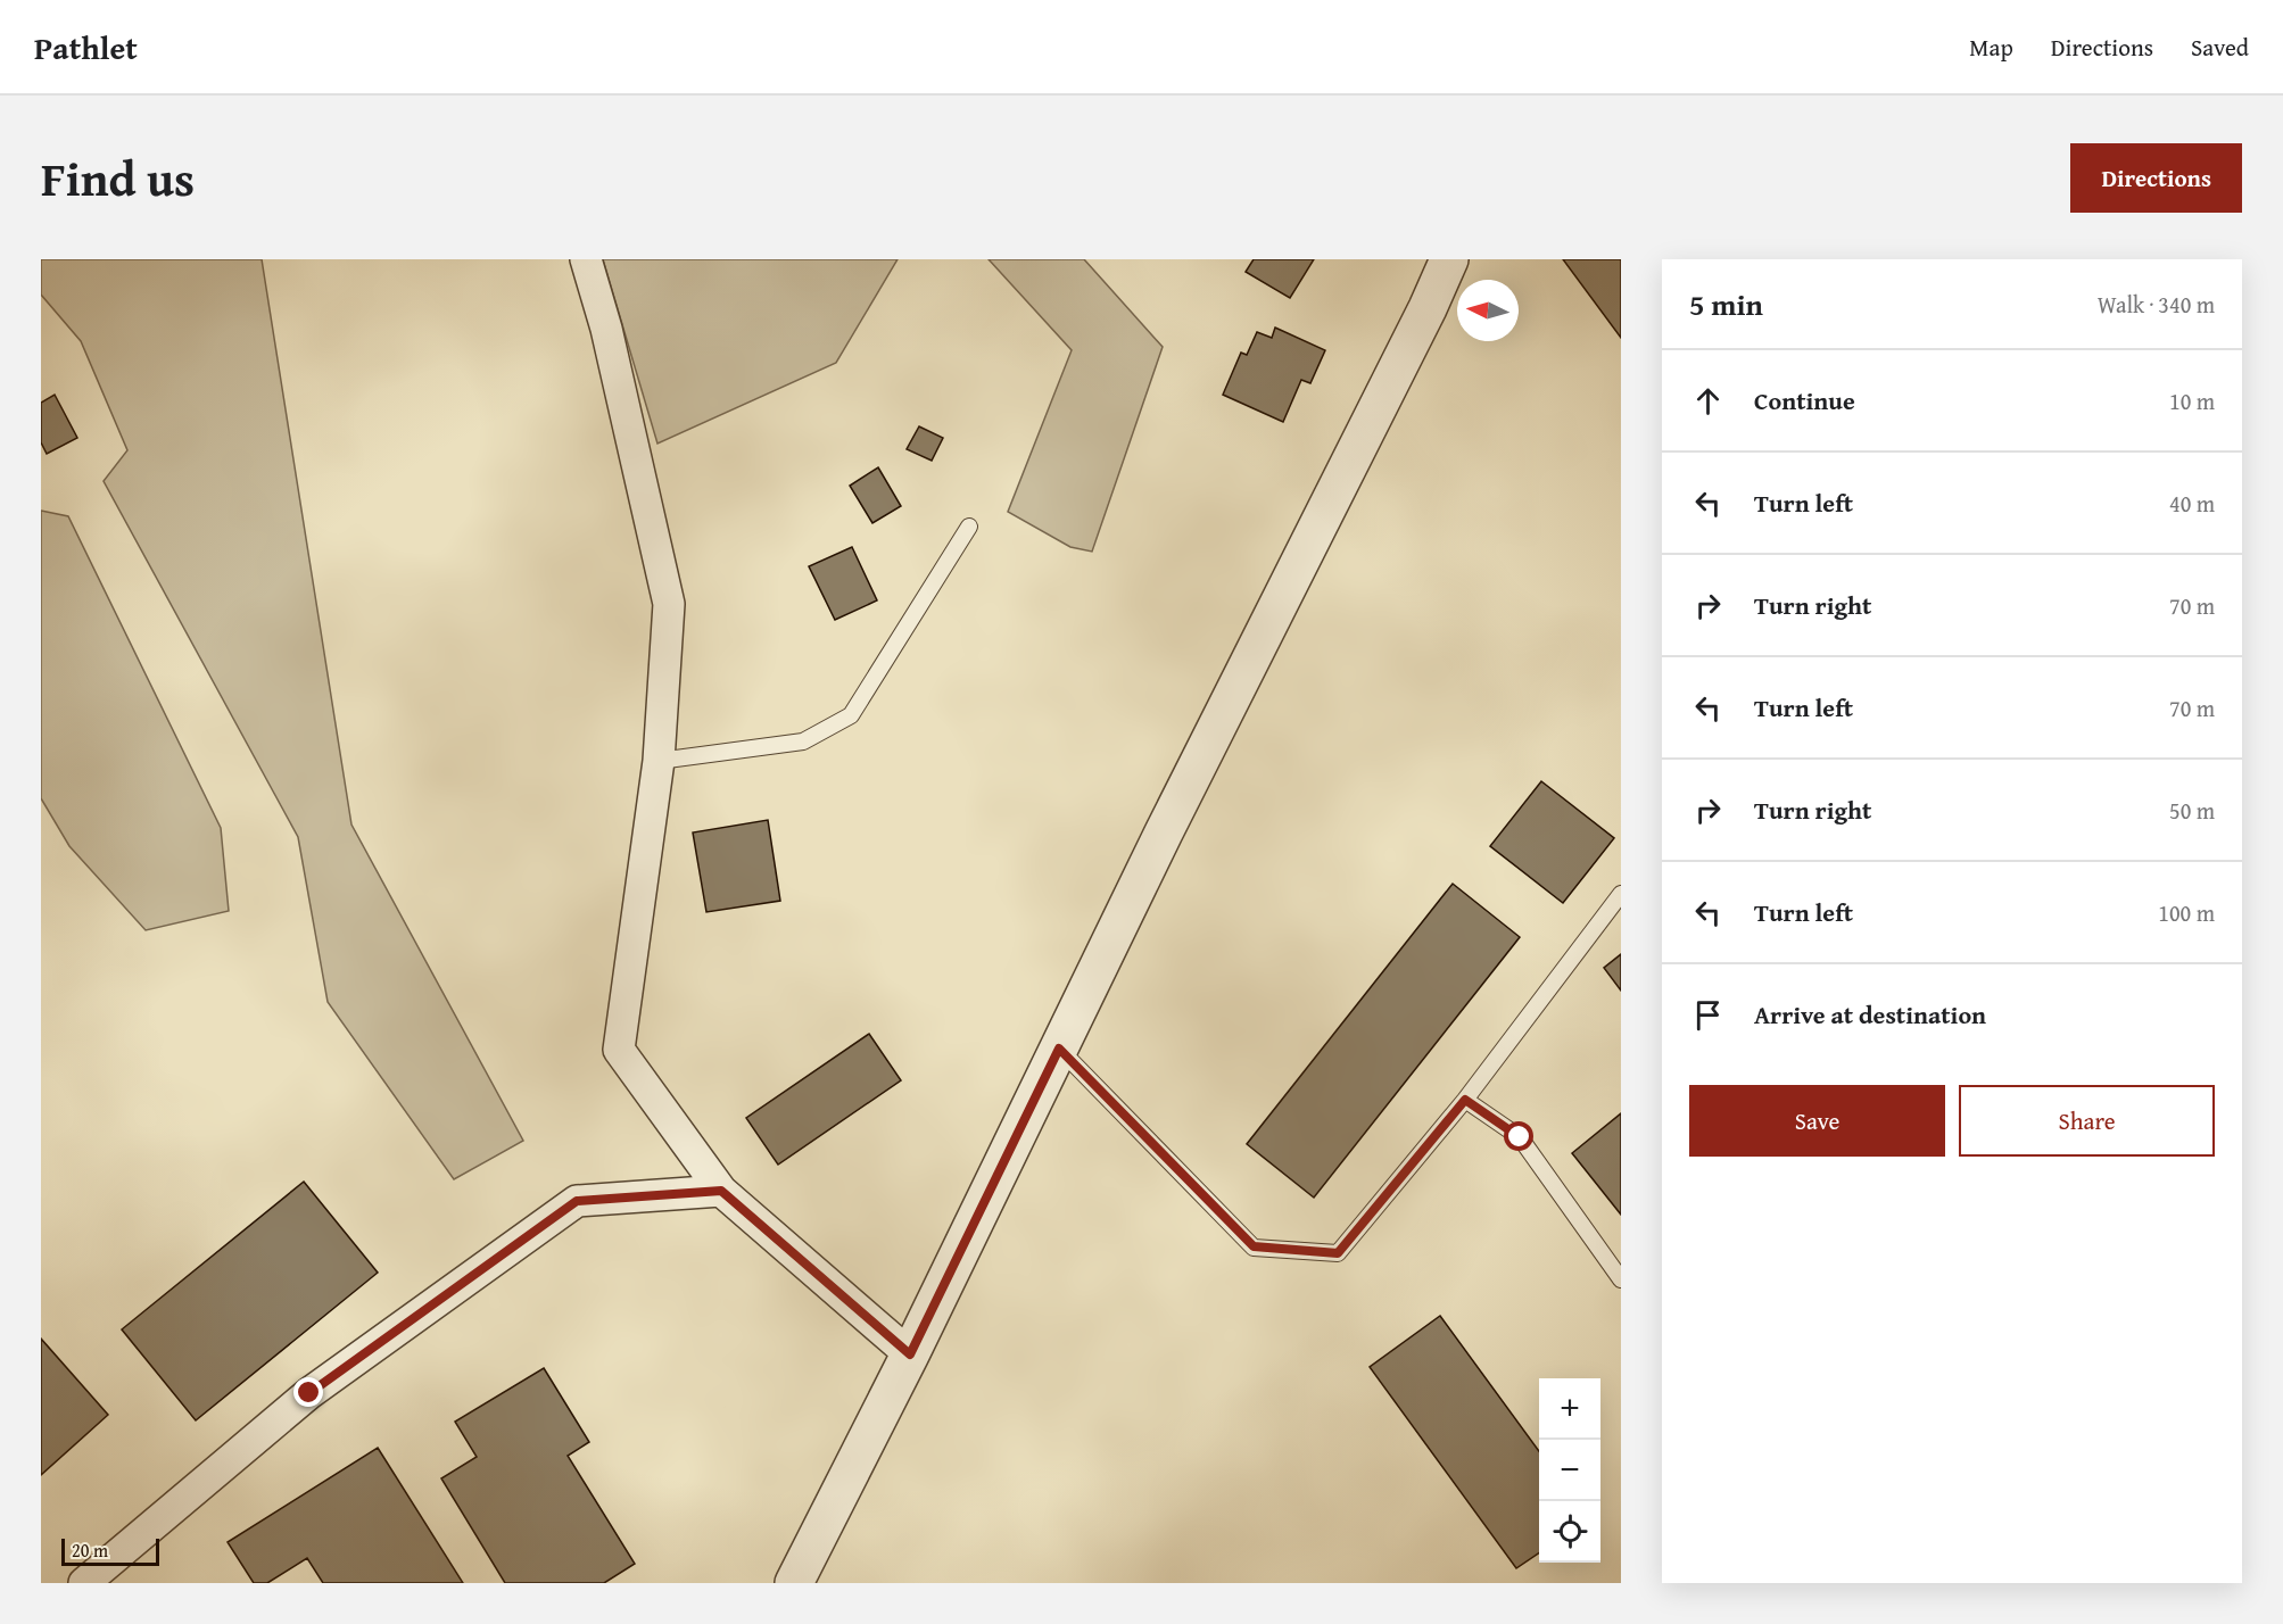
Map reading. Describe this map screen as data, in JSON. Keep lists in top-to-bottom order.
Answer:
{
  "scale_bar": "20 m",
  "north": "left",
  "page": {
    "header": "Pathlet",
    "nav": ["Map", "Directions", "Saved"],
    "title": "Find us",
    "buttons": [
      "Directions",
      ["Save", "Share"]
    ],
    "heading": ["5 min", "Walk · 340 m"],
    "list": [
      ["Continue", "10 m"],
      ["Turn left", "40 m"],
      ["Turn right", "70 m"],
      ["Turn left", "70 m"],
      ["Turn right", "50 m"],
      ["Turn left", "100 m"],
      "Arrive at destination"
    ],
    "map_buttons": ["+", "−"],
    "scale": "20 m"
  }
}
